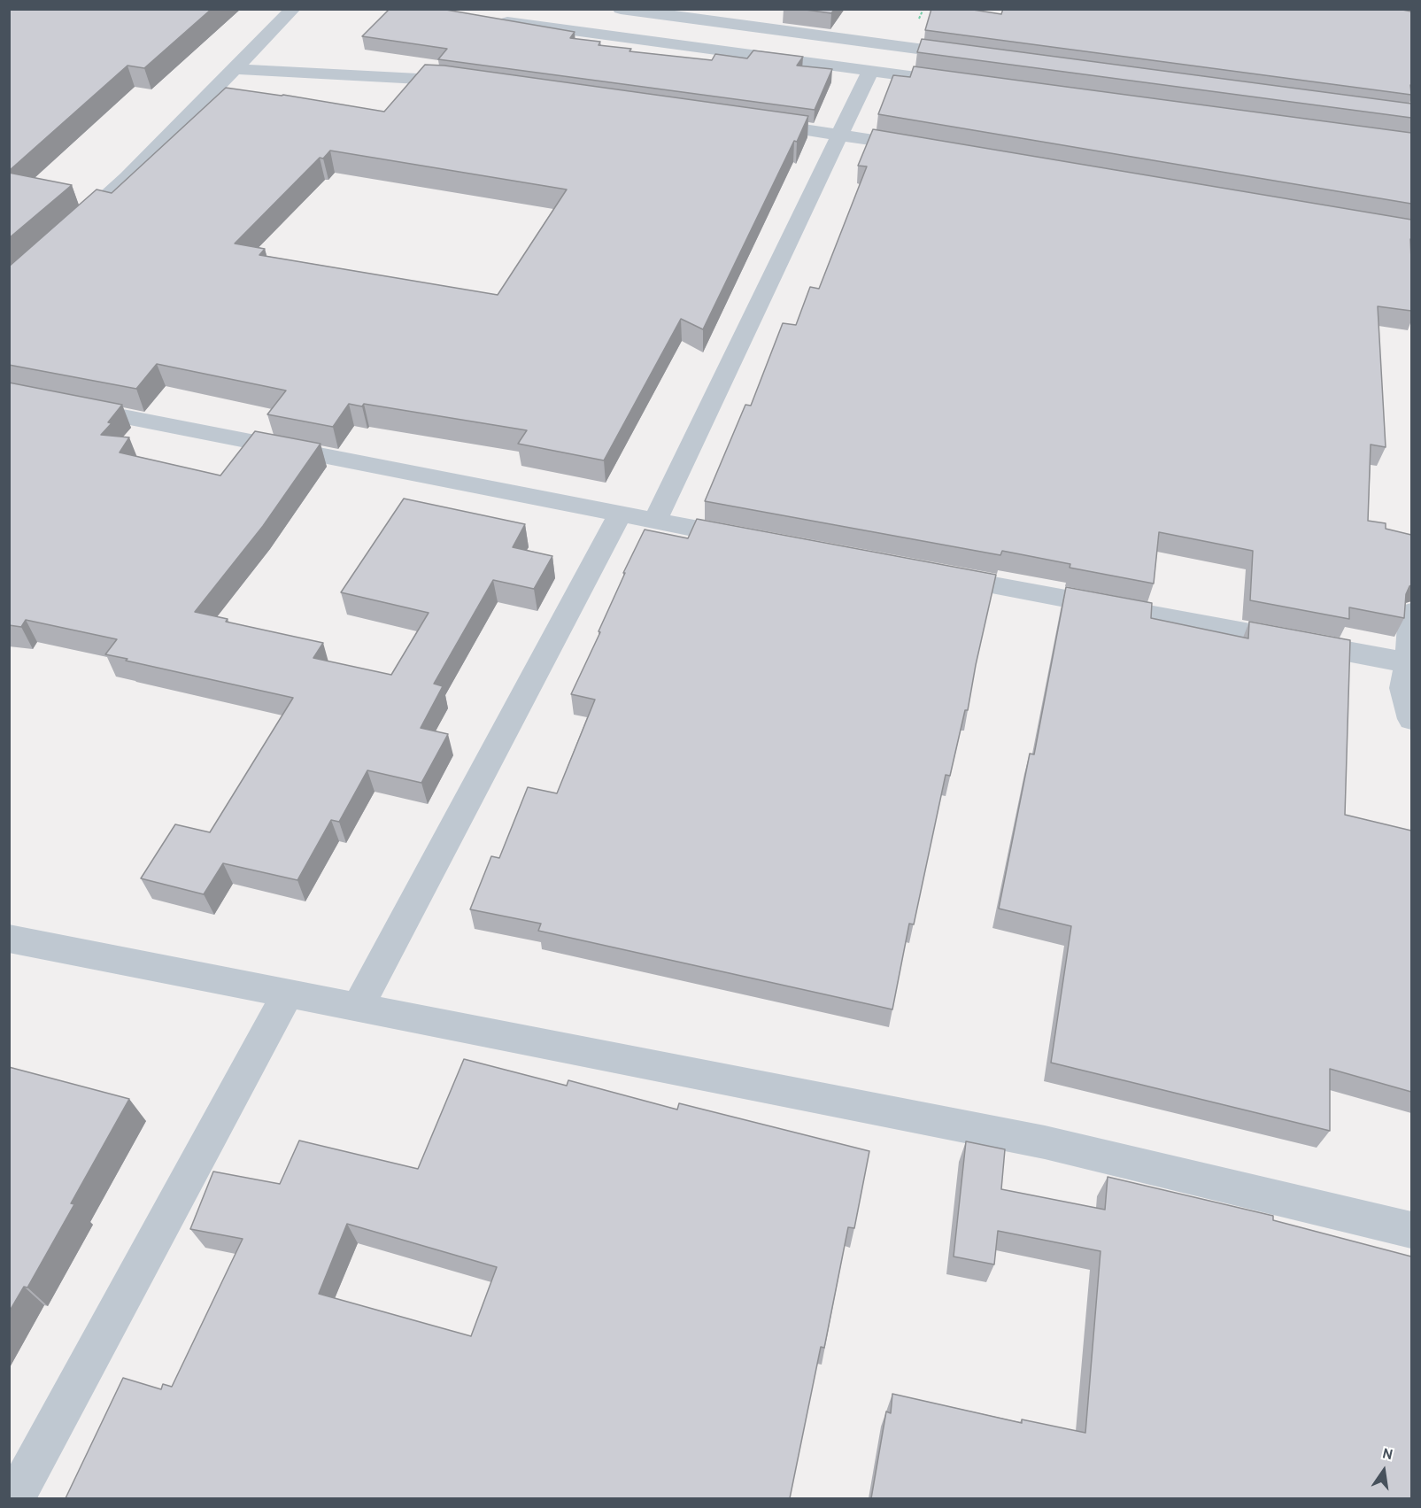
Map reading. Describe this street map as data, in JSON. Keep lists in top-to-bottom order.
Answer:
{
  "north": "top"
}
